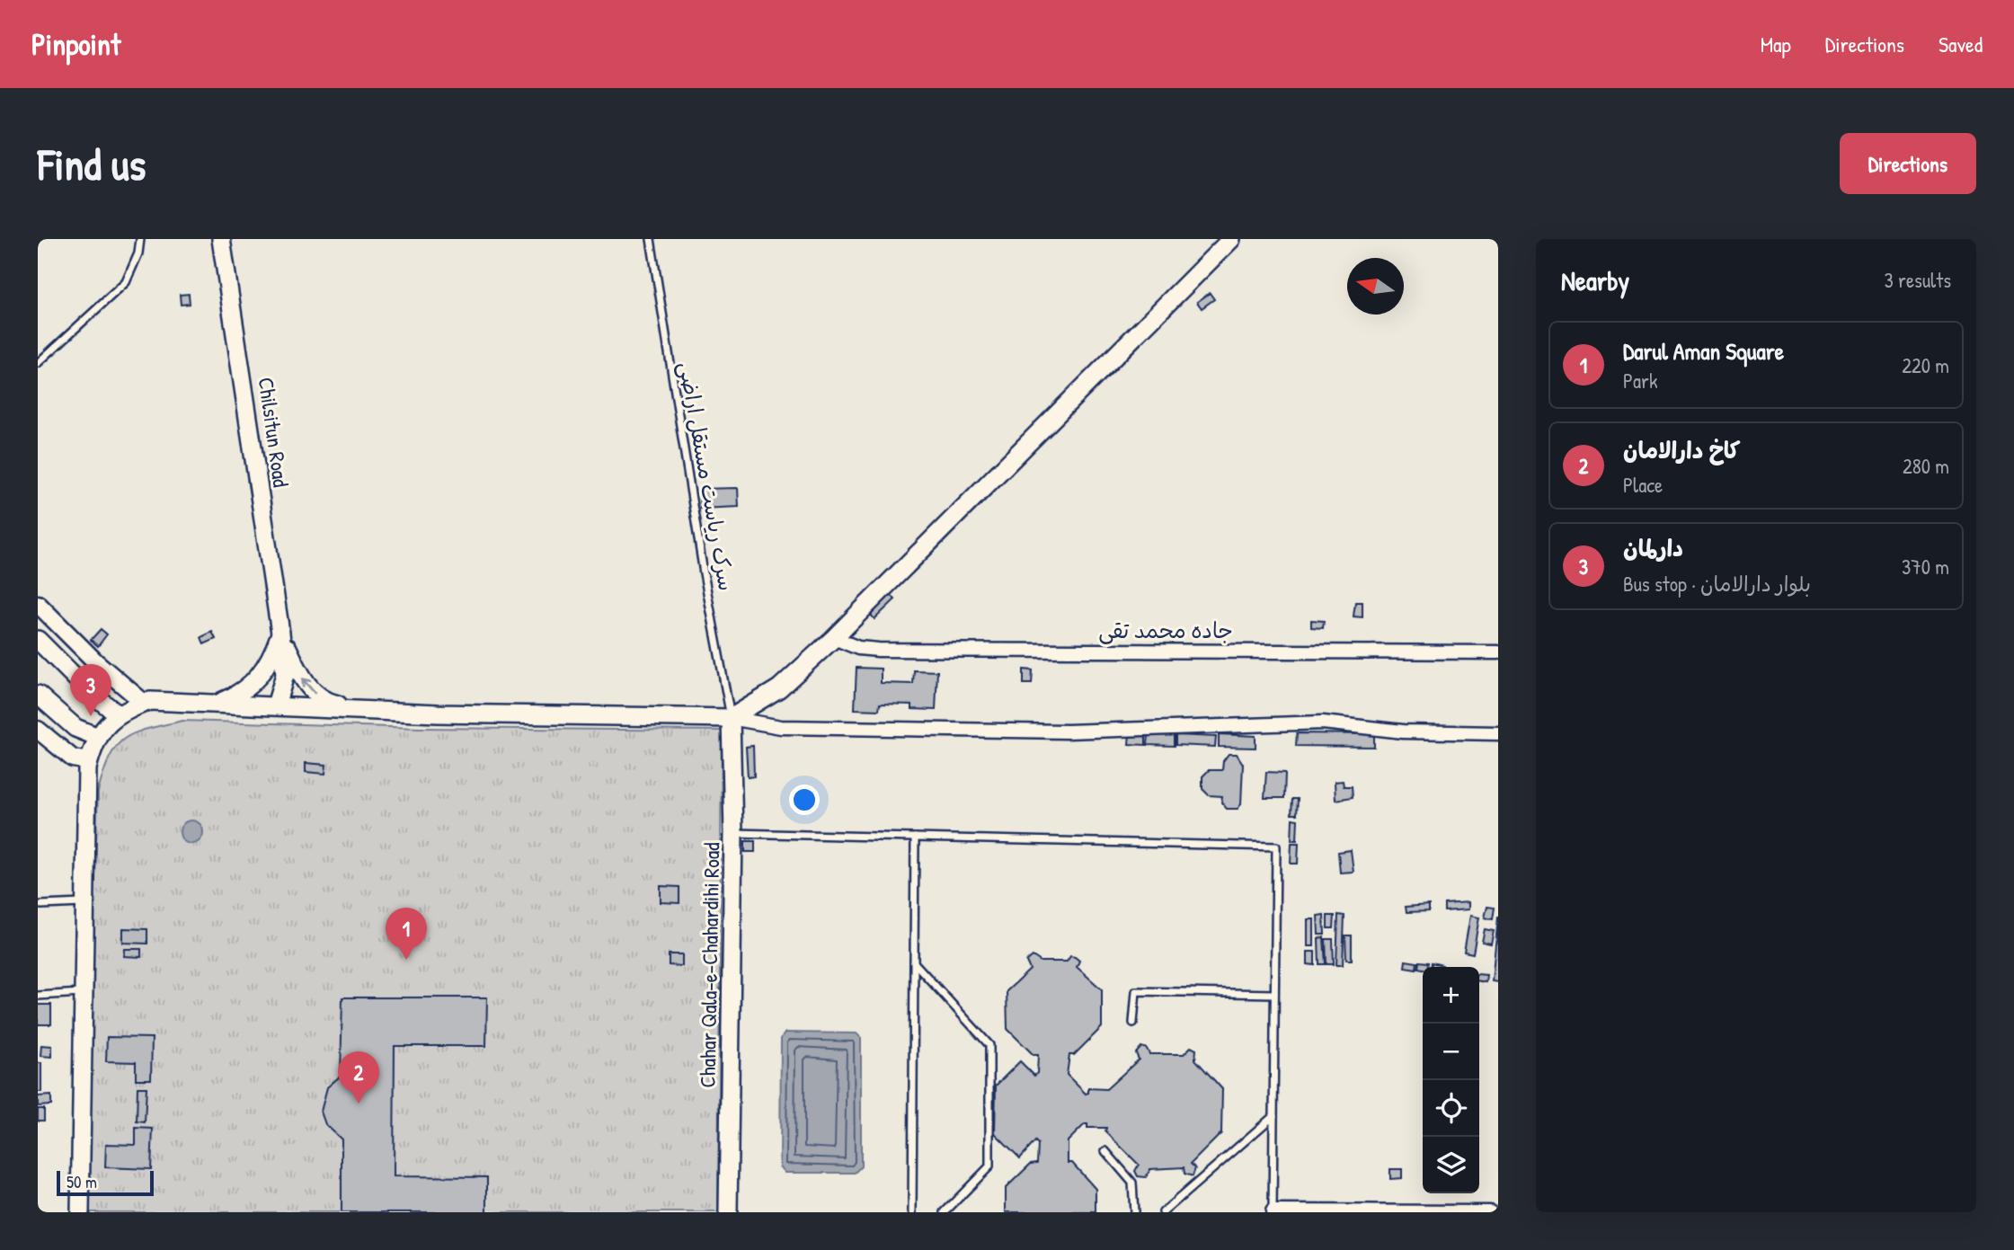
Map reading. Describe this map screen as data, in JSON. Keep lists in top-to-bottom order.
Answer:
{
  "streets": {
    "main road": ["Chilsitun Road", "Chahar Qala-e-Chahardihi Road"],
    "street": ["جاده محمد تقی"],
    "lane": ["سرک ریاست مستقل اراضی"]
  },
  "crossings": [
    ["سرک ریاست مستقل اراضی", "Chahar Qala-e-Chahardihi Road"]
  ],
  "scale_bar": "50 m",
  "north": "left",
  "page": {
    "header": "Pinpoint",
    "nav": ["Map", "Directions", "Saved"],
    "buttons": "Directions",
    "title": "Find us",
    "heading": ["Nearby", "3 results"],
    "list": [
      {
        "mark": "1",
        "name": "Darul Aman Square",
        "note": "Park",
        "value": "220 m"
      },
      {
        "mark": "2",
        "name": "کاخ دارالامان",
        "note": "Place",
        "value": "280 m"
      },
      {
        "mark": "3",
        "name": "دارلمان",
        "note": "Bus stop · بلوار دارالامان",
        "value": "370 m"
      }
    ],
    "pins": ["3", "1", "2"],
    "map_buttons": ["+", "−"],
    "scale": "50 m"
  }
}
